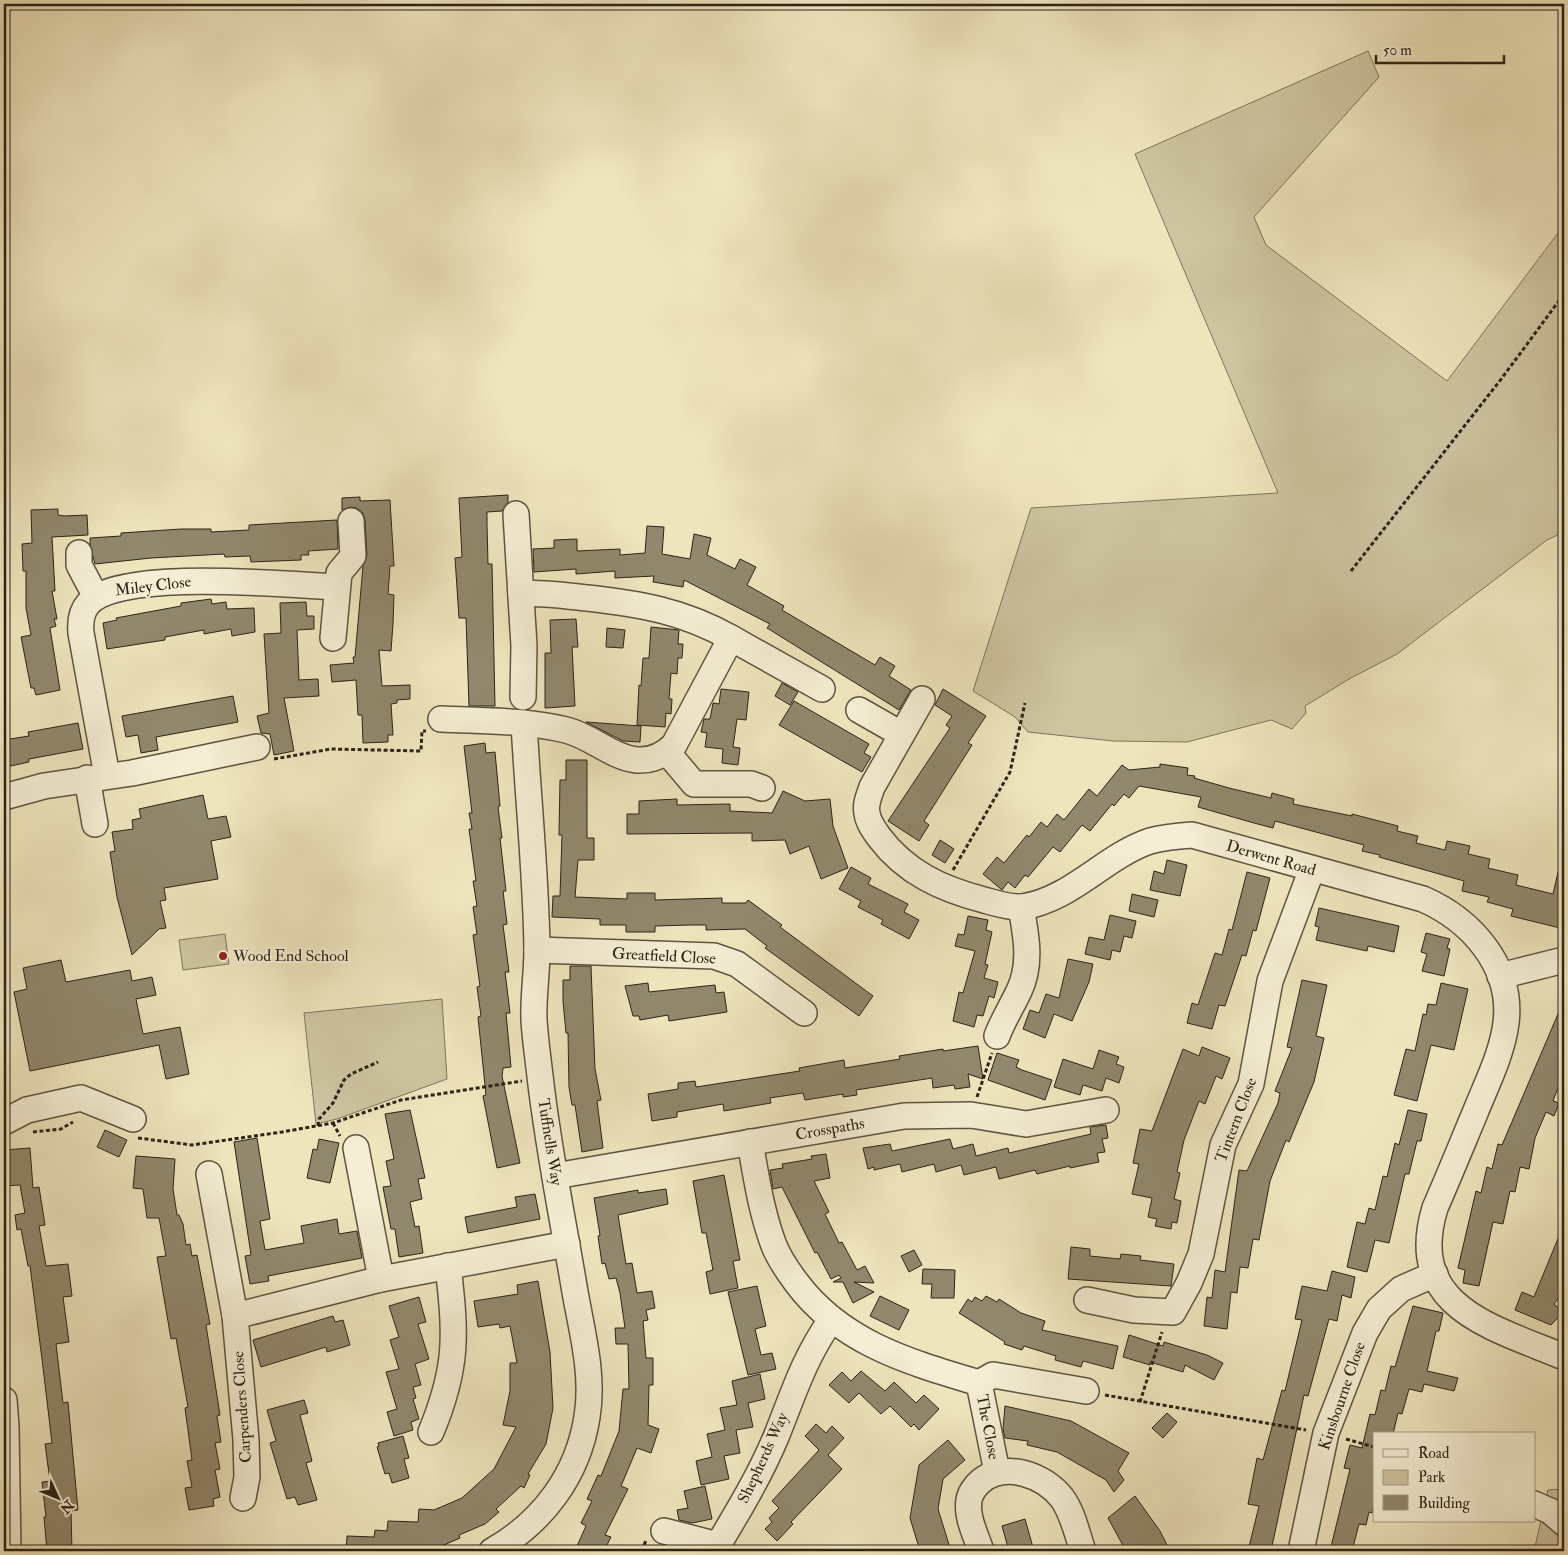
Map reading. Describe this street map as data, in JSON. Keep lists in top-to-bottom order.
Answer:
{
  "streets": {
    "street": [
      "Miley Close",
      "Derwent Road",
      "Greatfield Close",
      "Tintern Close",
      "Crosspaths",
      "Tuffnells Way",
      "Kinsbourne Close",
      "Carpenders Close",
      "The Close",
      "Shepherds Way"
    ]
  },
  "crossings": [
    ["Derwent Road", "Tintern Close"],
    ["Derwent Road", "Kinsbourne Close"],
    ["Greatfield Close", "Tuffnells Way"],
    ["Crosspaths", "Tuffnells Way"]
  ],
  "places": ["Wood End School"],
  "legend": ["Road", "Park", "Building"],
  "scale_bar": "50 m",
  "north": "bottom right"
}
